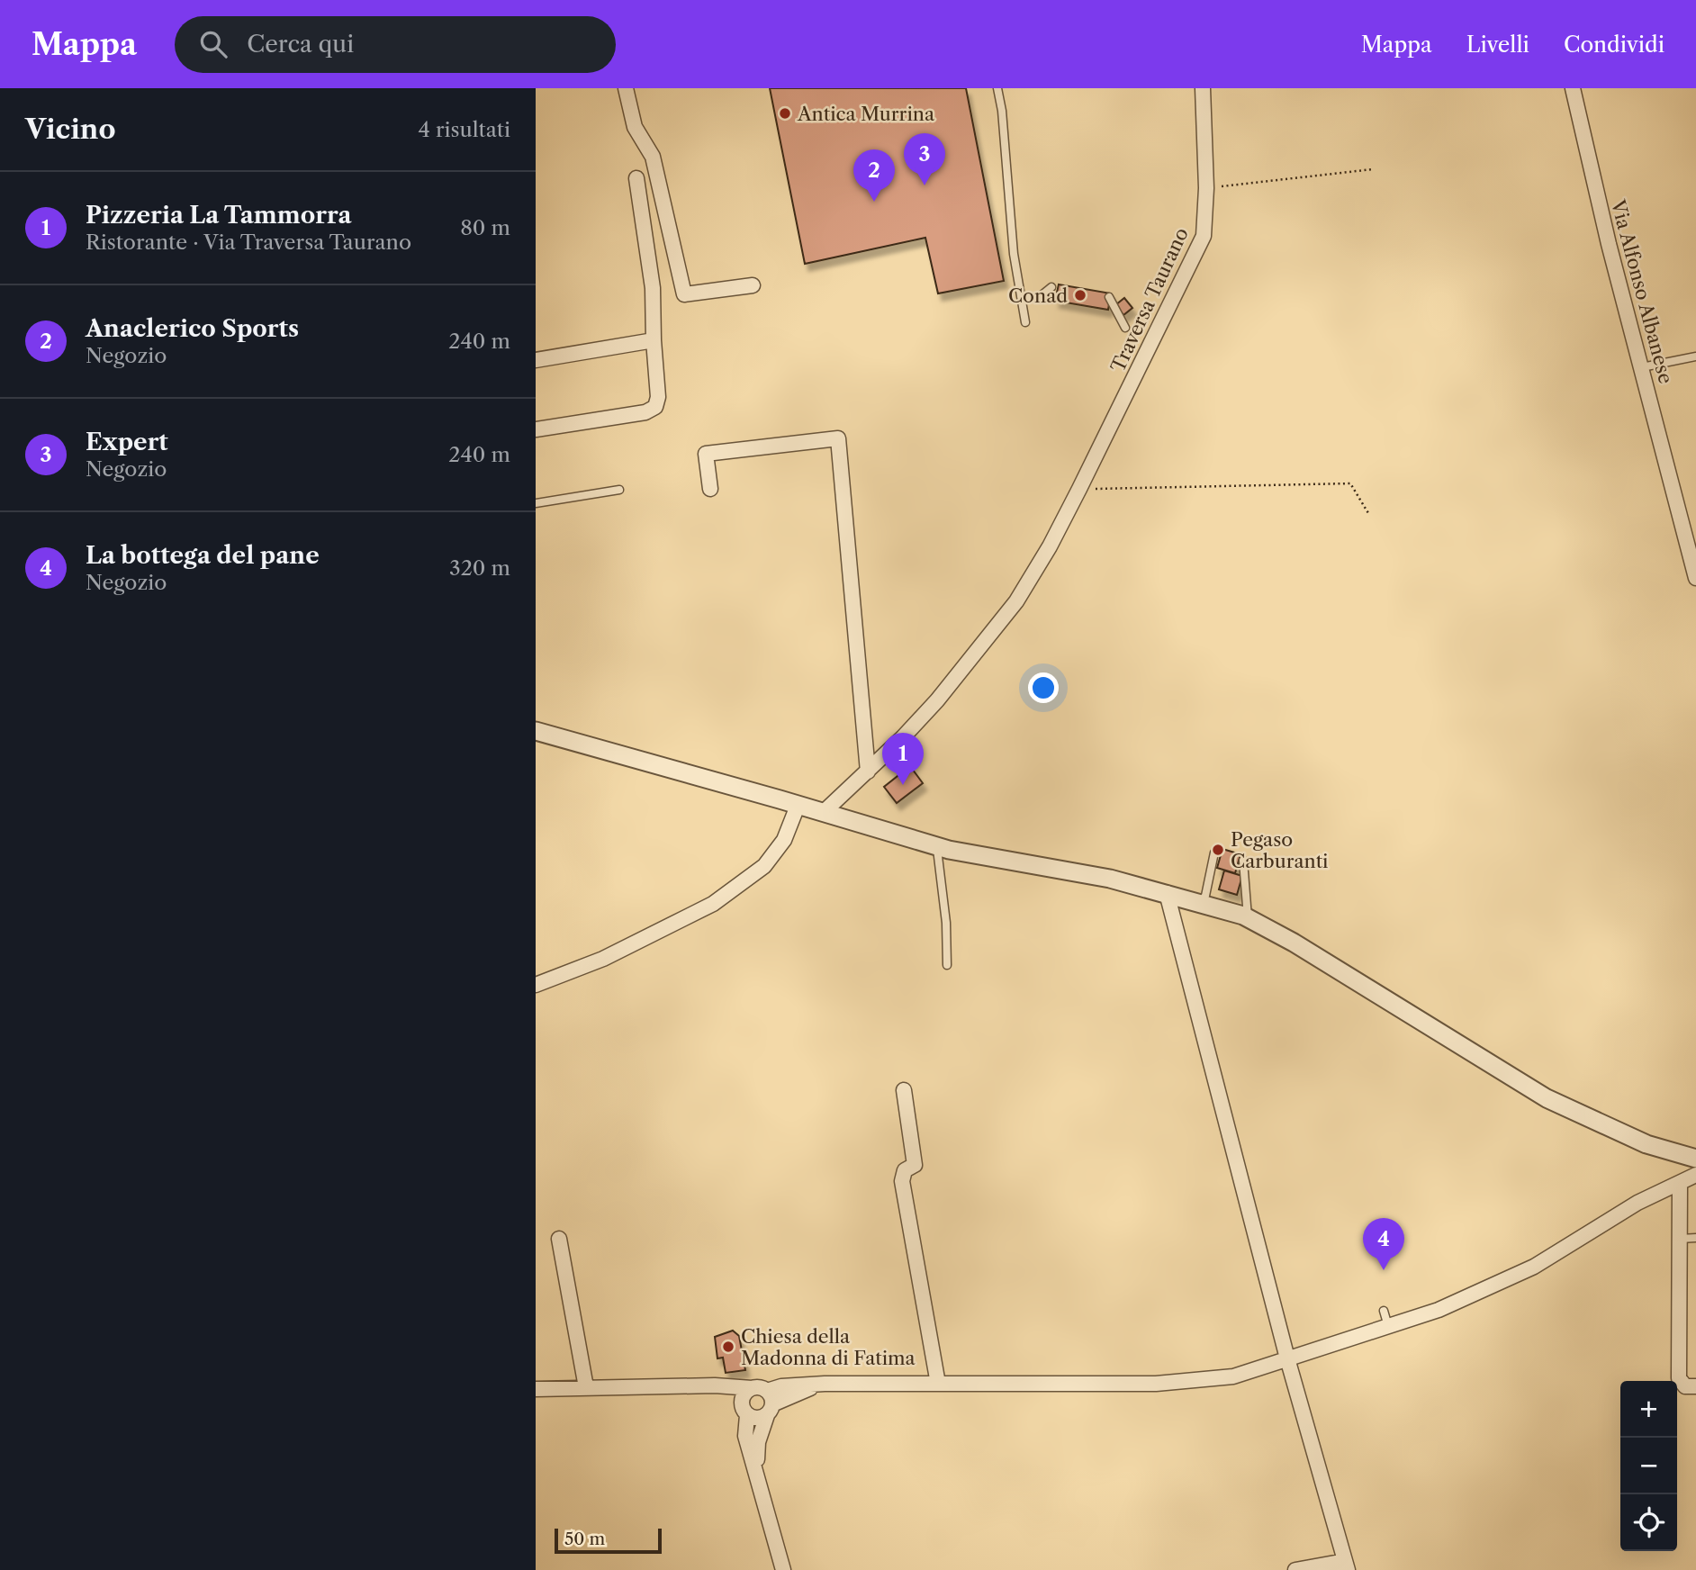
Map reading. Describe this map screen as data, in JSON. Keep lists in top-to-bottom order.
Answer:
{
  "streets": {
    "street": ["Via Alfonso Albanese", "Traversa Taurano"]
  },
  "places": [
    "Antica Murrina",
    "Conad",
    "Pegaso Carburanti",
    "Chiesa della Madonna di Fatima"
  ],
  "scale_bar": "50 m",
  "page": {
    "header": "Mappa",
    "search": "Cerca qui",
    "nav": ["Mappa", "Livelli", "Condividi"],
    "heading": ["Vicino", "4 risultati"],
    "pins": [
      "3",
      "2",
      "1",
      "4"
    ],
    "list": [
      {
        "mark": "1",
        "name": "Pizzeria La Tammorra",
        "note": "Ristorante · Via Traversa Taurano",
        "value": "80 m"
      },
      {
        "mark": "2",
        "name": "Anaclerico Sports",
        "note": "Negozio",
        "value": "240 m"
      },
      {
        "mark": "3",
        "name": "Expert",
        "note": "Negozio",
        "value": "240 m"
      },
      {
        "mark": "4",
        "name": "La bottega del pane",
        "note": "Negozio",
        "value": "320 m"
      }
    ],
    "map_buttons": ["+", "−"],
    "scale": "50 m"
  }
}
